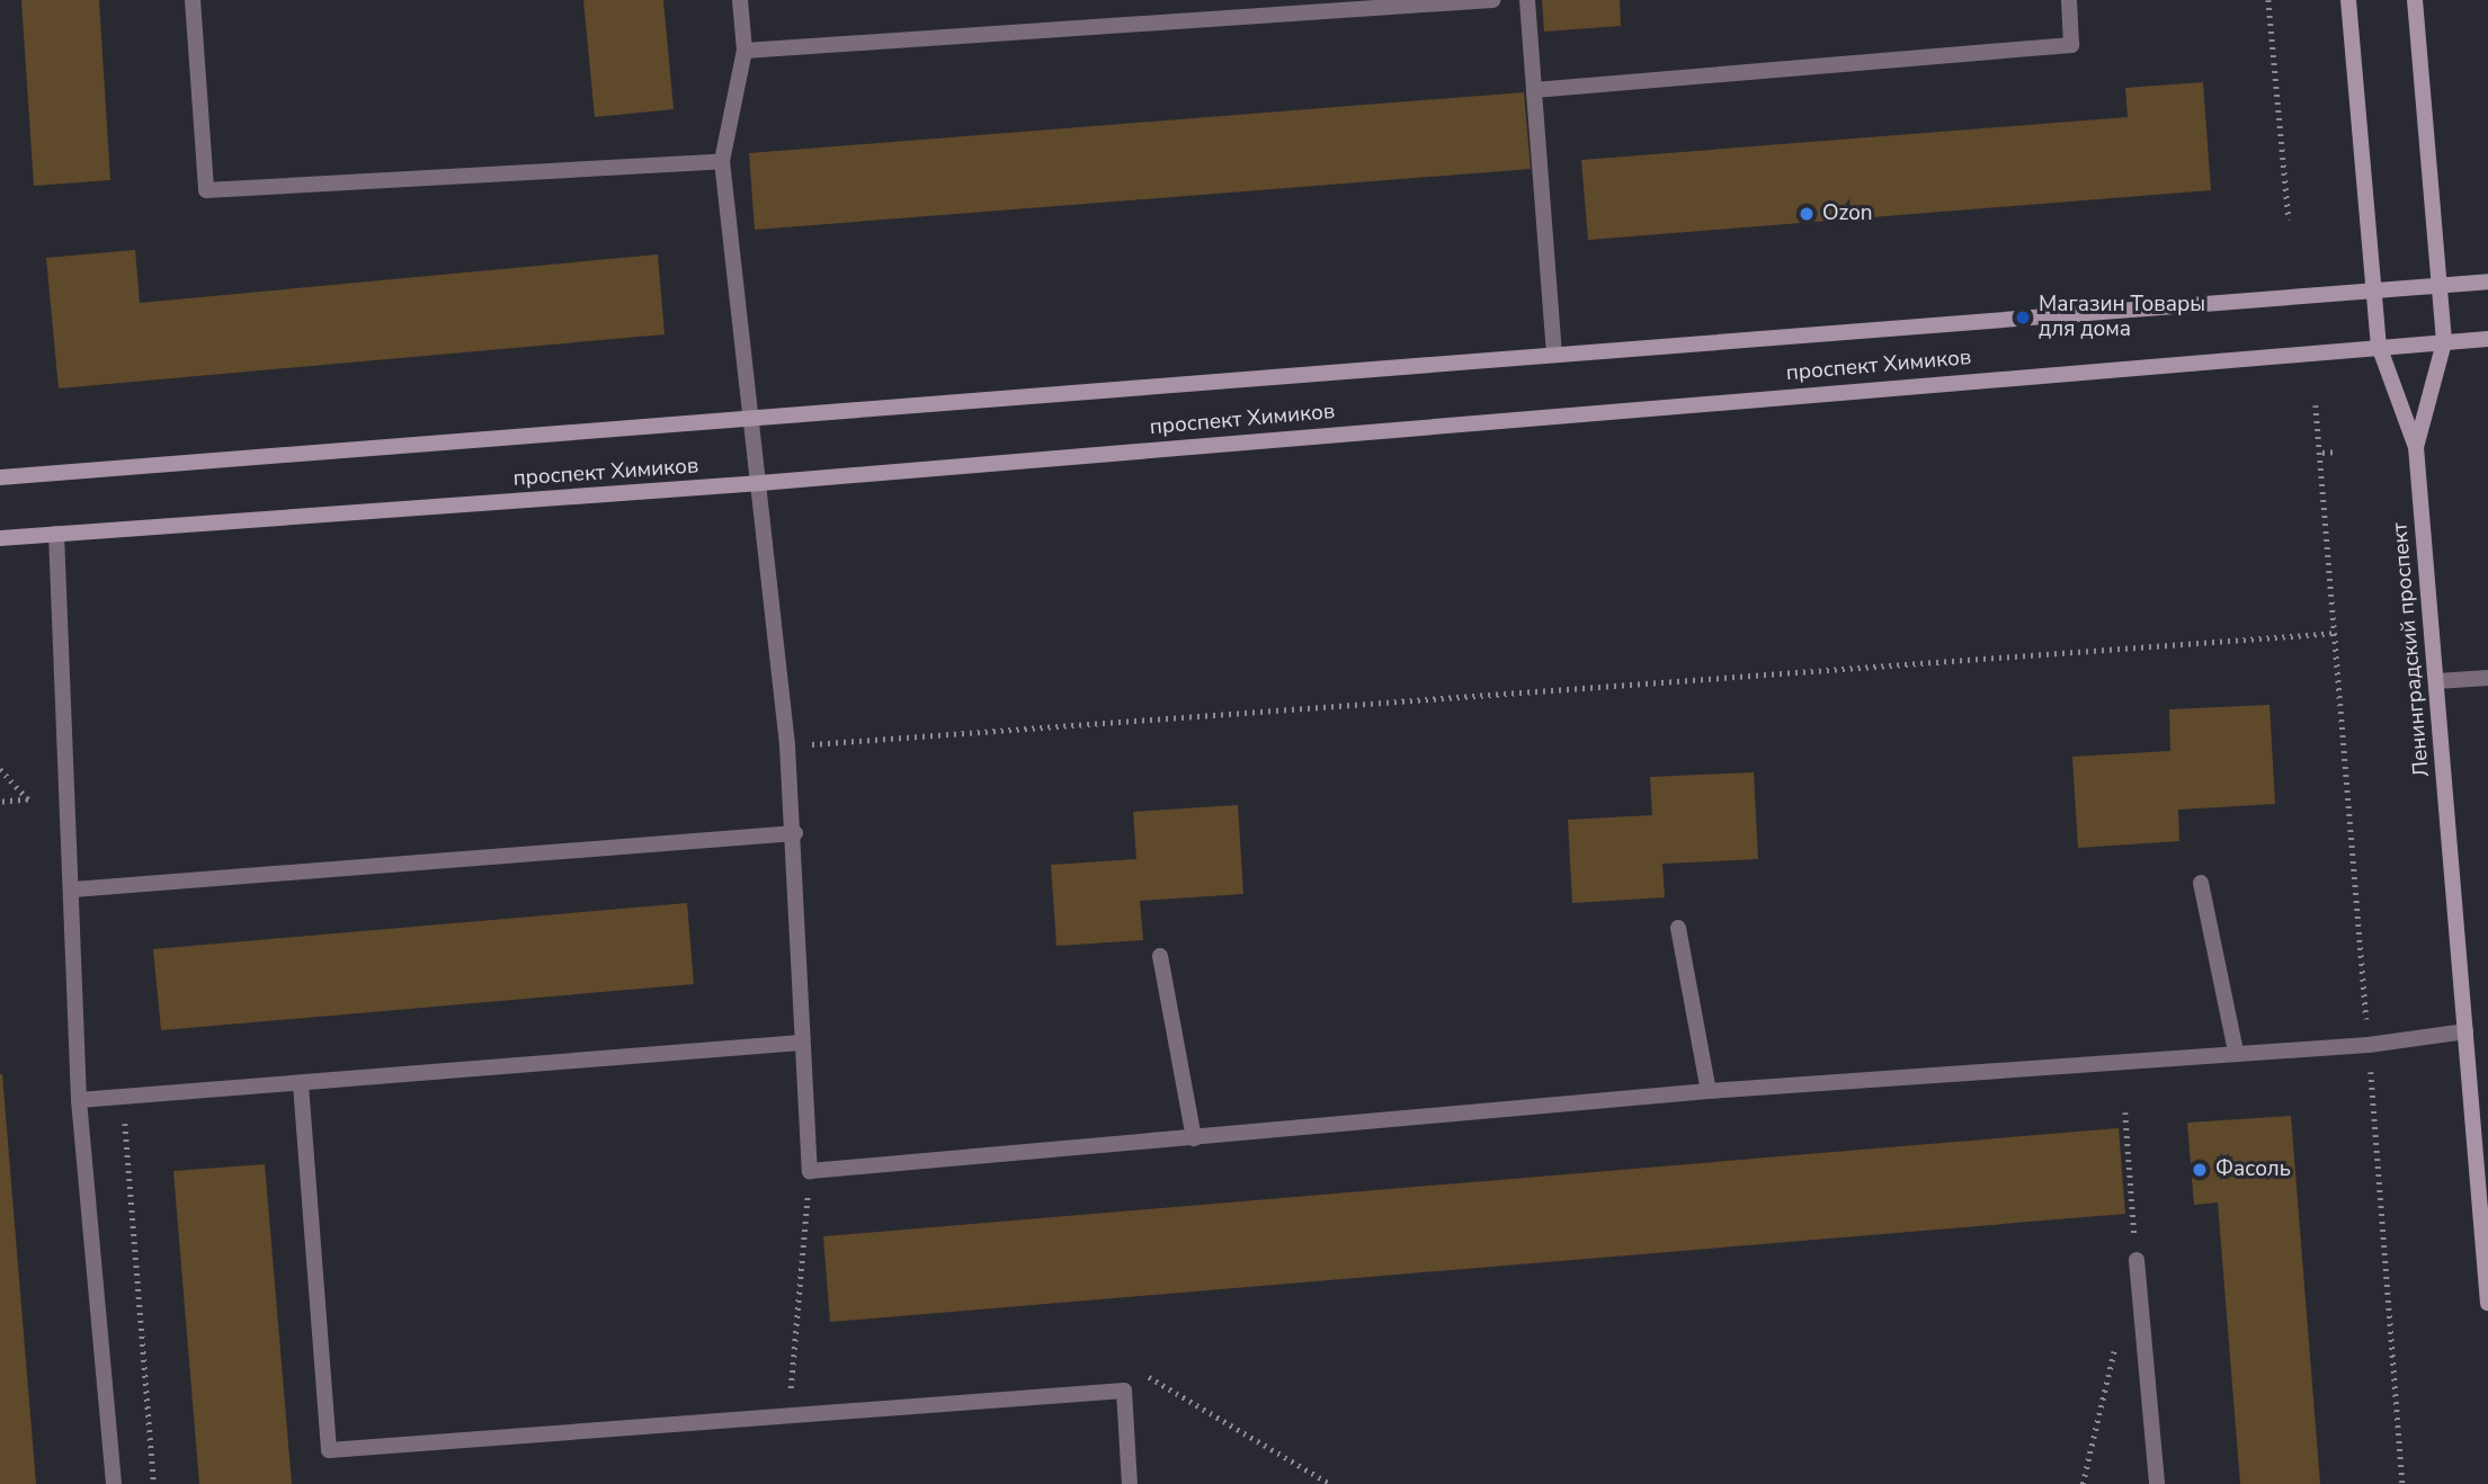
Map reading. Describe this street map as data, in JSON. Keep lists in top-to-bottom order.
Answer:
{
  "streets": {
    "main road": ["проспект Химиков", "Ленинградский проспект"]
  },
  "crossings": [
    ["проспект Химиков", "Ленинградский проспект"]
  ],
  "places": ["Ozon", "Магазин Товары для дома", "Фасоль"]
}
